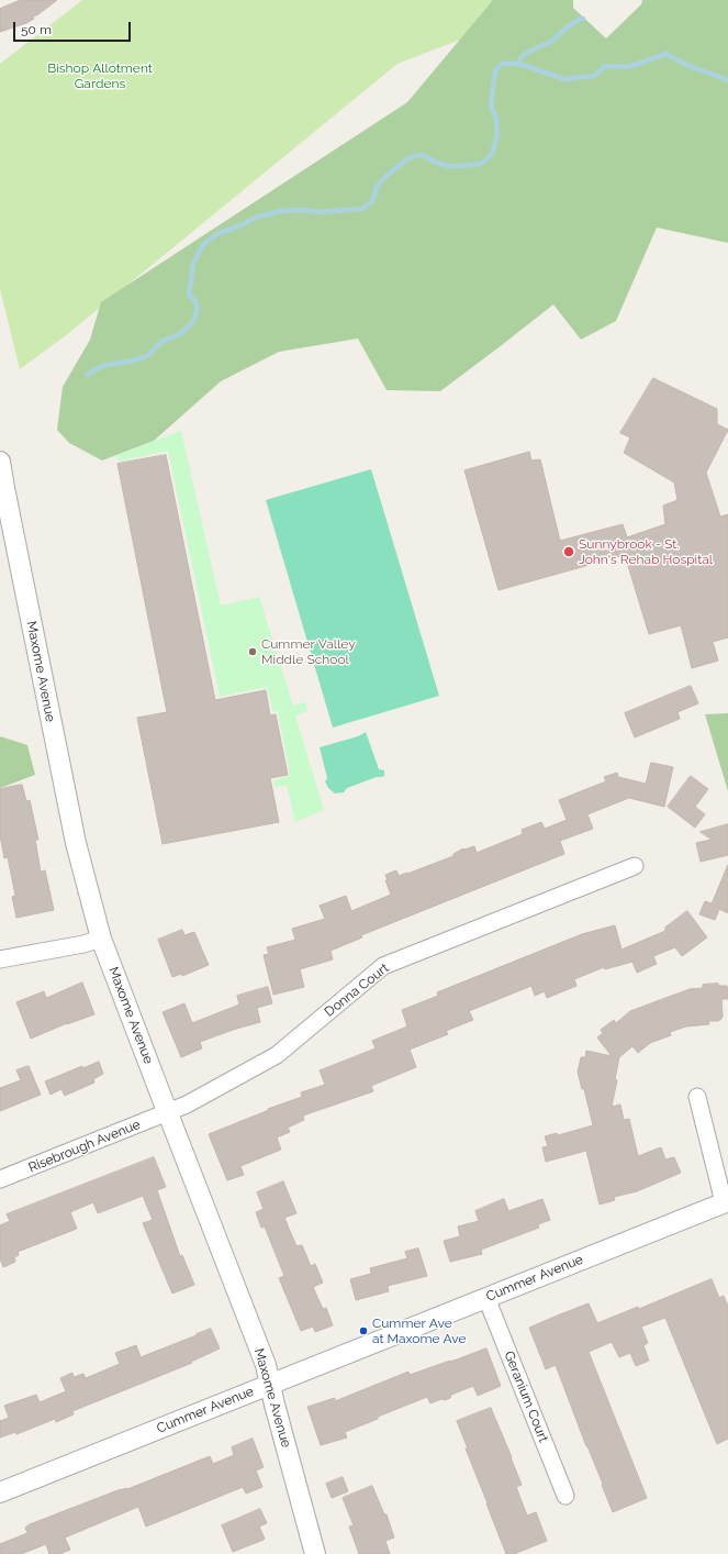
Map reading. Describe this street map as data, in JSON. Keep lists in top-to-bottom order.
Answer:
{
  "streets": {
    "street": [
      "Maxome Avenue",
      "Donna Court",
      "Risebrough Avenue",
      "Cummer Avenue",
      "Geranium Court"
    ]
  },
  "crossings": [
    ["Maxome Avenue", "Donna Court"],
    ["Maxome Avenue", "Risebrough Avenue"],
    ["Maxome Avenue", "Cummer Avenue"],
    ["Donna Court", "Risebrough Avenue"],
    ["Cummer Avenue", "Geranium Court"]
  ],
  "parks": ["Bishop Allotment Gardens"],
  "places": ["Sunnybrook - St. John's Rehab Hospital", "Cummer Valley Middle School", "Cummer Ave at Maxome Ave"],
  "scale_bar": "50 m"
}
